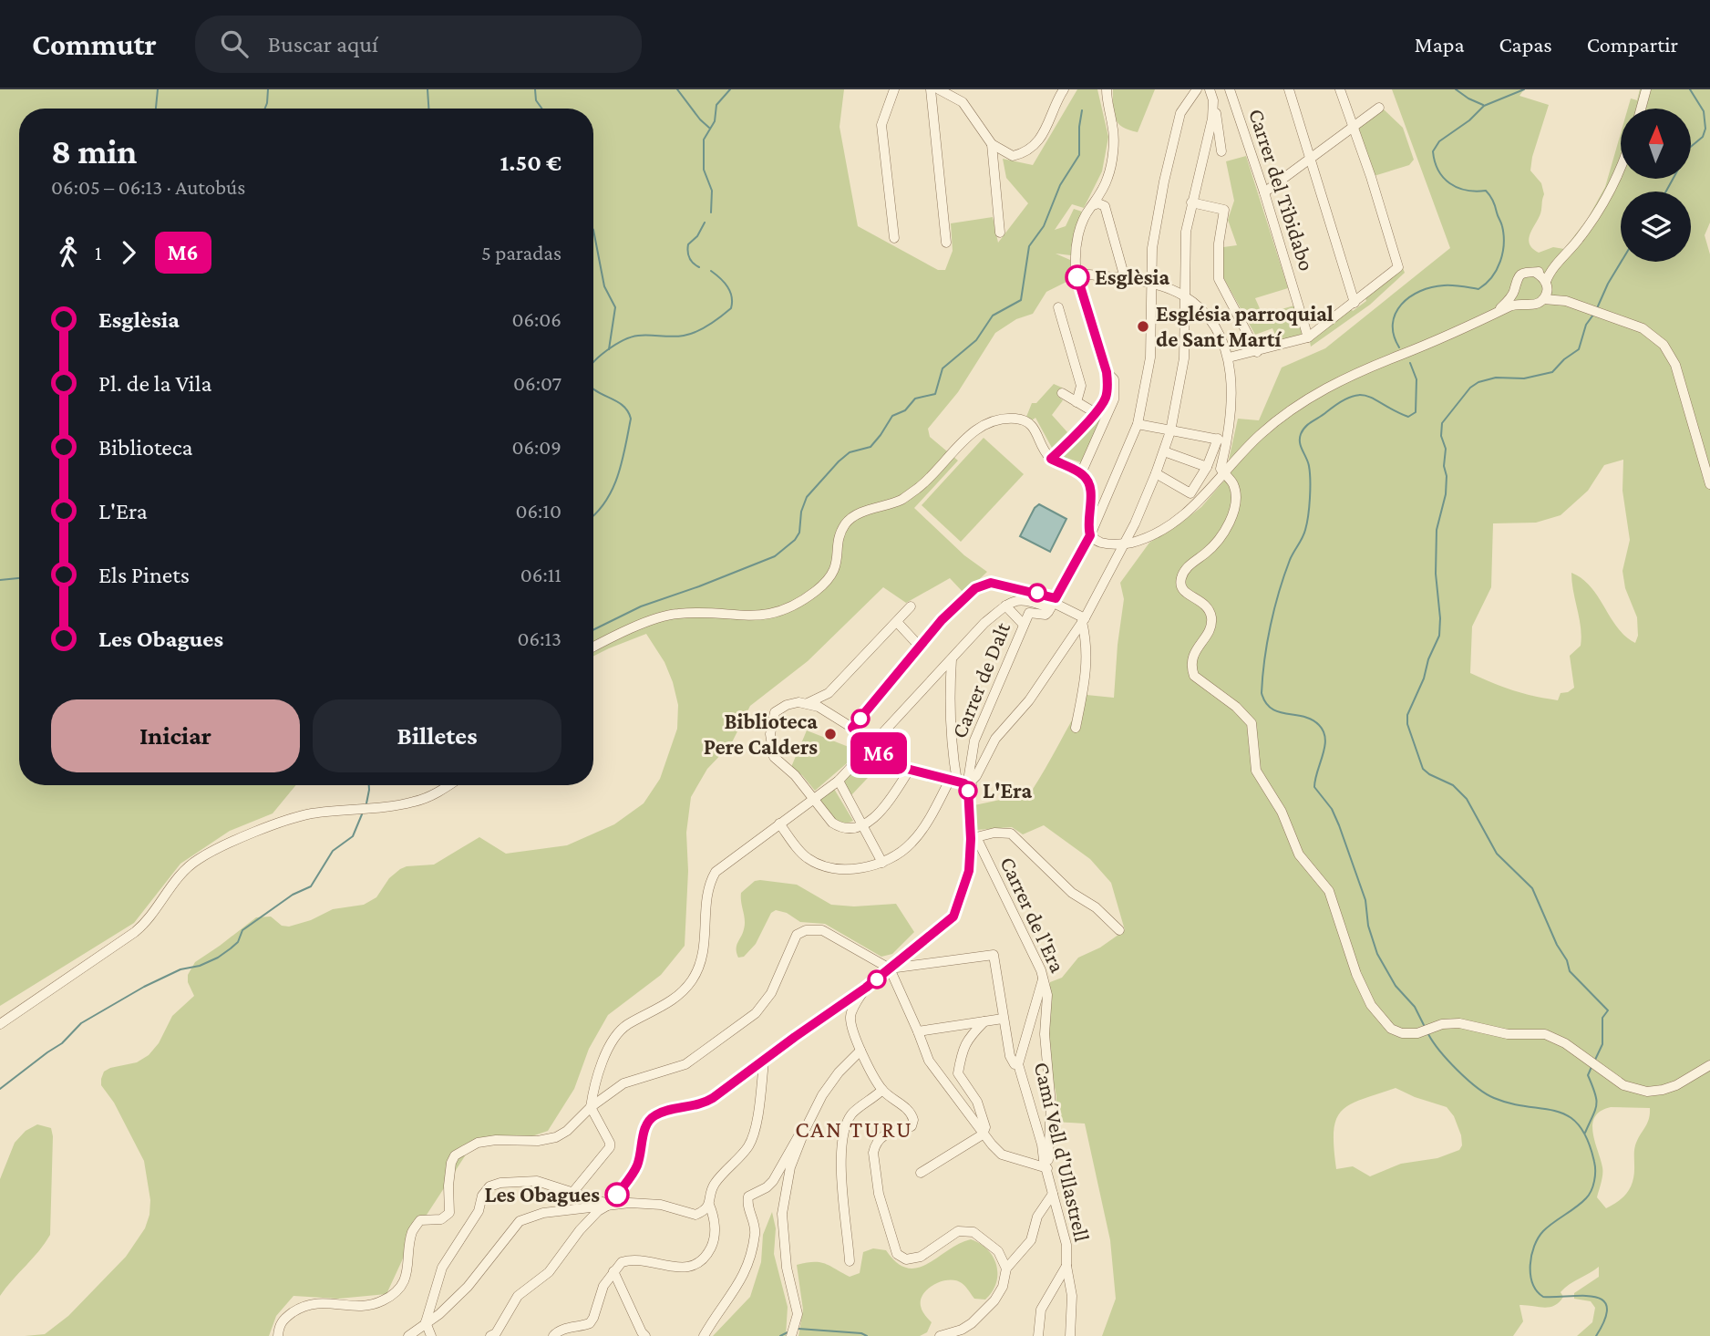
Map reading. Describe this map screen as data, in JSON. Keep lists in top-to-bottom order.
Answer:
{
  "streets": {
    "street": [
      "Carrer del Tibidabo",
      "Carrer de Dalt",
      "Carrer de l'Era",
      "Camí Vell d'Ullastrell"
    ]
  },
  "crossings": [
    ["Carrer de l'Era", "Camí Vell d'Ullastrell"]
  ],
  "districts": ["CAN TURU"],
  "places": [
    "Esglèsia",
    "Església parroquial de Sant Martí",
    "Biblioteca Pere Calders",
    "L'Era",
    "Les Obagues"
  ],
  "lines": ["bus line M6"],
  "north": "top",
  "page": {
    "header": "Commutr",
    "search": "Buscar aquí",
    "nav": ["Mapa", "Capas", "Compartir"],
    "on_map": "M6",
    "heading": ["8 min", "06:05 – 06:13 · Autobús", "1.50 €"],
    "legs": ["1", "M6", "5 paradas"],
    "list": [
      {
        "name": "Esglèsia",
        "value": "06:06"
      },
      {
        "name": "Pl. de la Vila",
        "value": "06:07"
      },
      {
        "name": "Biblioteca",
        "value": "06:09"
      },
      {
        "name": "L'Era",
        "value": "06:10"
      },
      {
        "name": "Els Pinets",
        "value": "06:11"
      },
      {
        "name": "Les Obagues",
        "value": "06:13"
      }
    ],
    "buttons": ["Iniciar", "Billetes"]
  }
}
